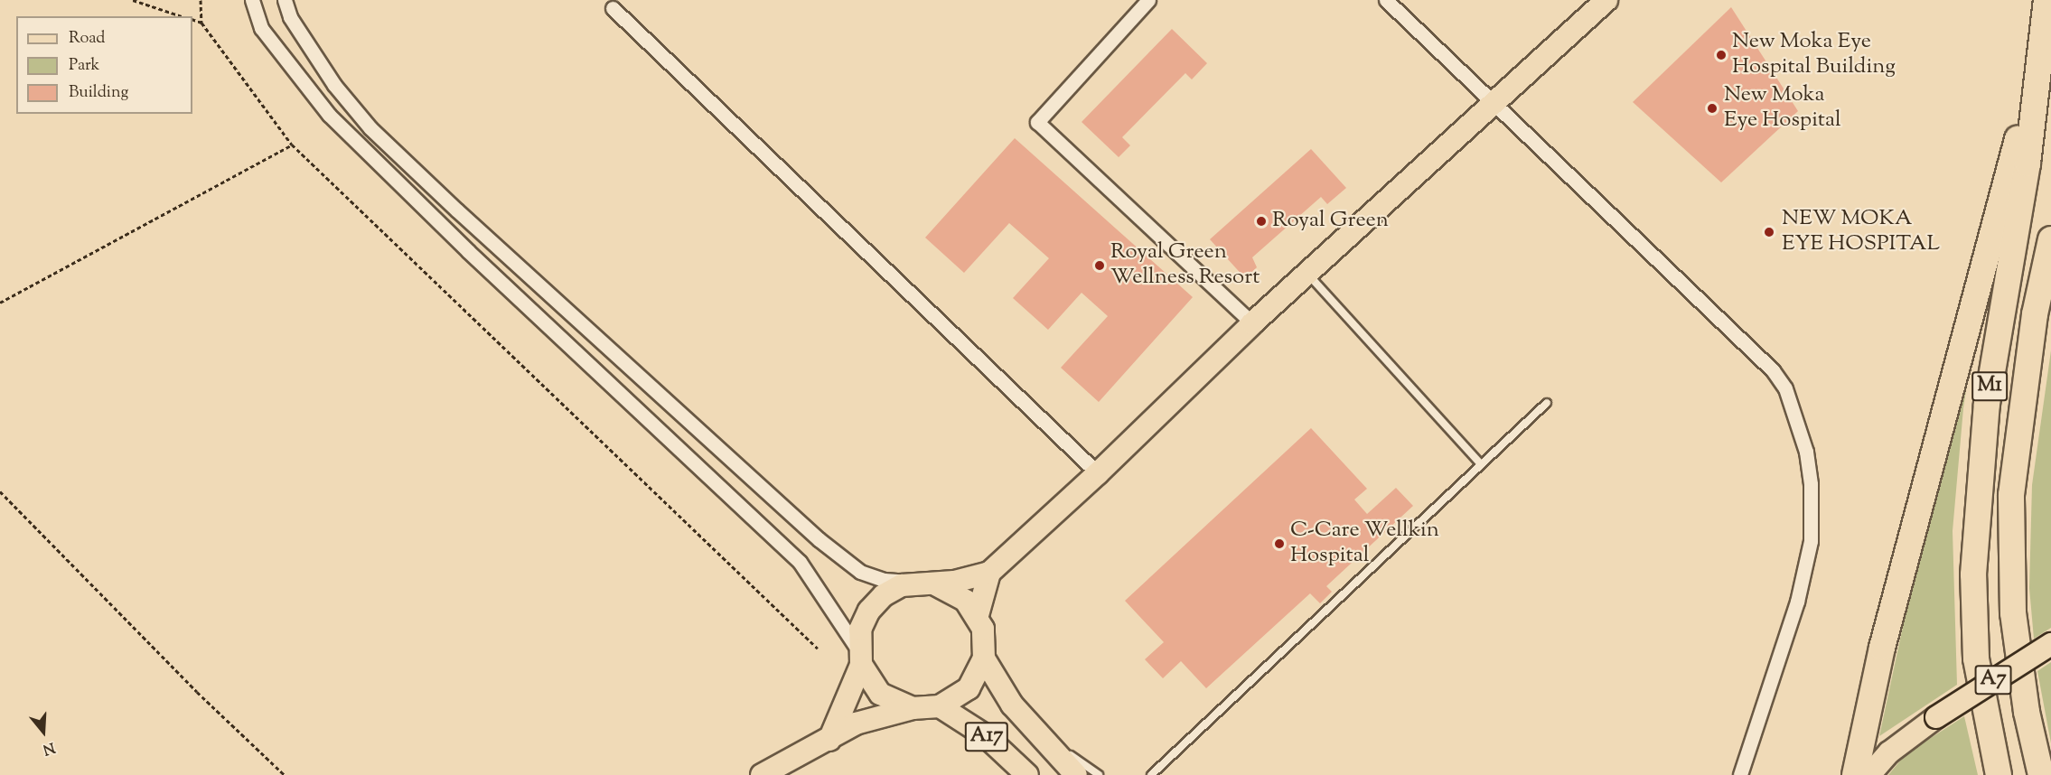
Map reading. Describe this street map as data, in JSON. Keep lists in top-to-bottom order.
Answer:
{
  "streets": {
    "highway": ["M1"],
    "main road": ["A7", "A17"]
  },
  "places": [
    "New Moka Eye Hospital Building",
    "New Moka Eye Hospital",
    "Royal Green",
    "NEW MOKA EYE HOSPITAL",
    "Royal Green Wellness Resort",
    "C-Care Wellkin Hospital"
  ],
  "legend": ["Road", "Park", "Building"],
  "north": "bottom"
}
